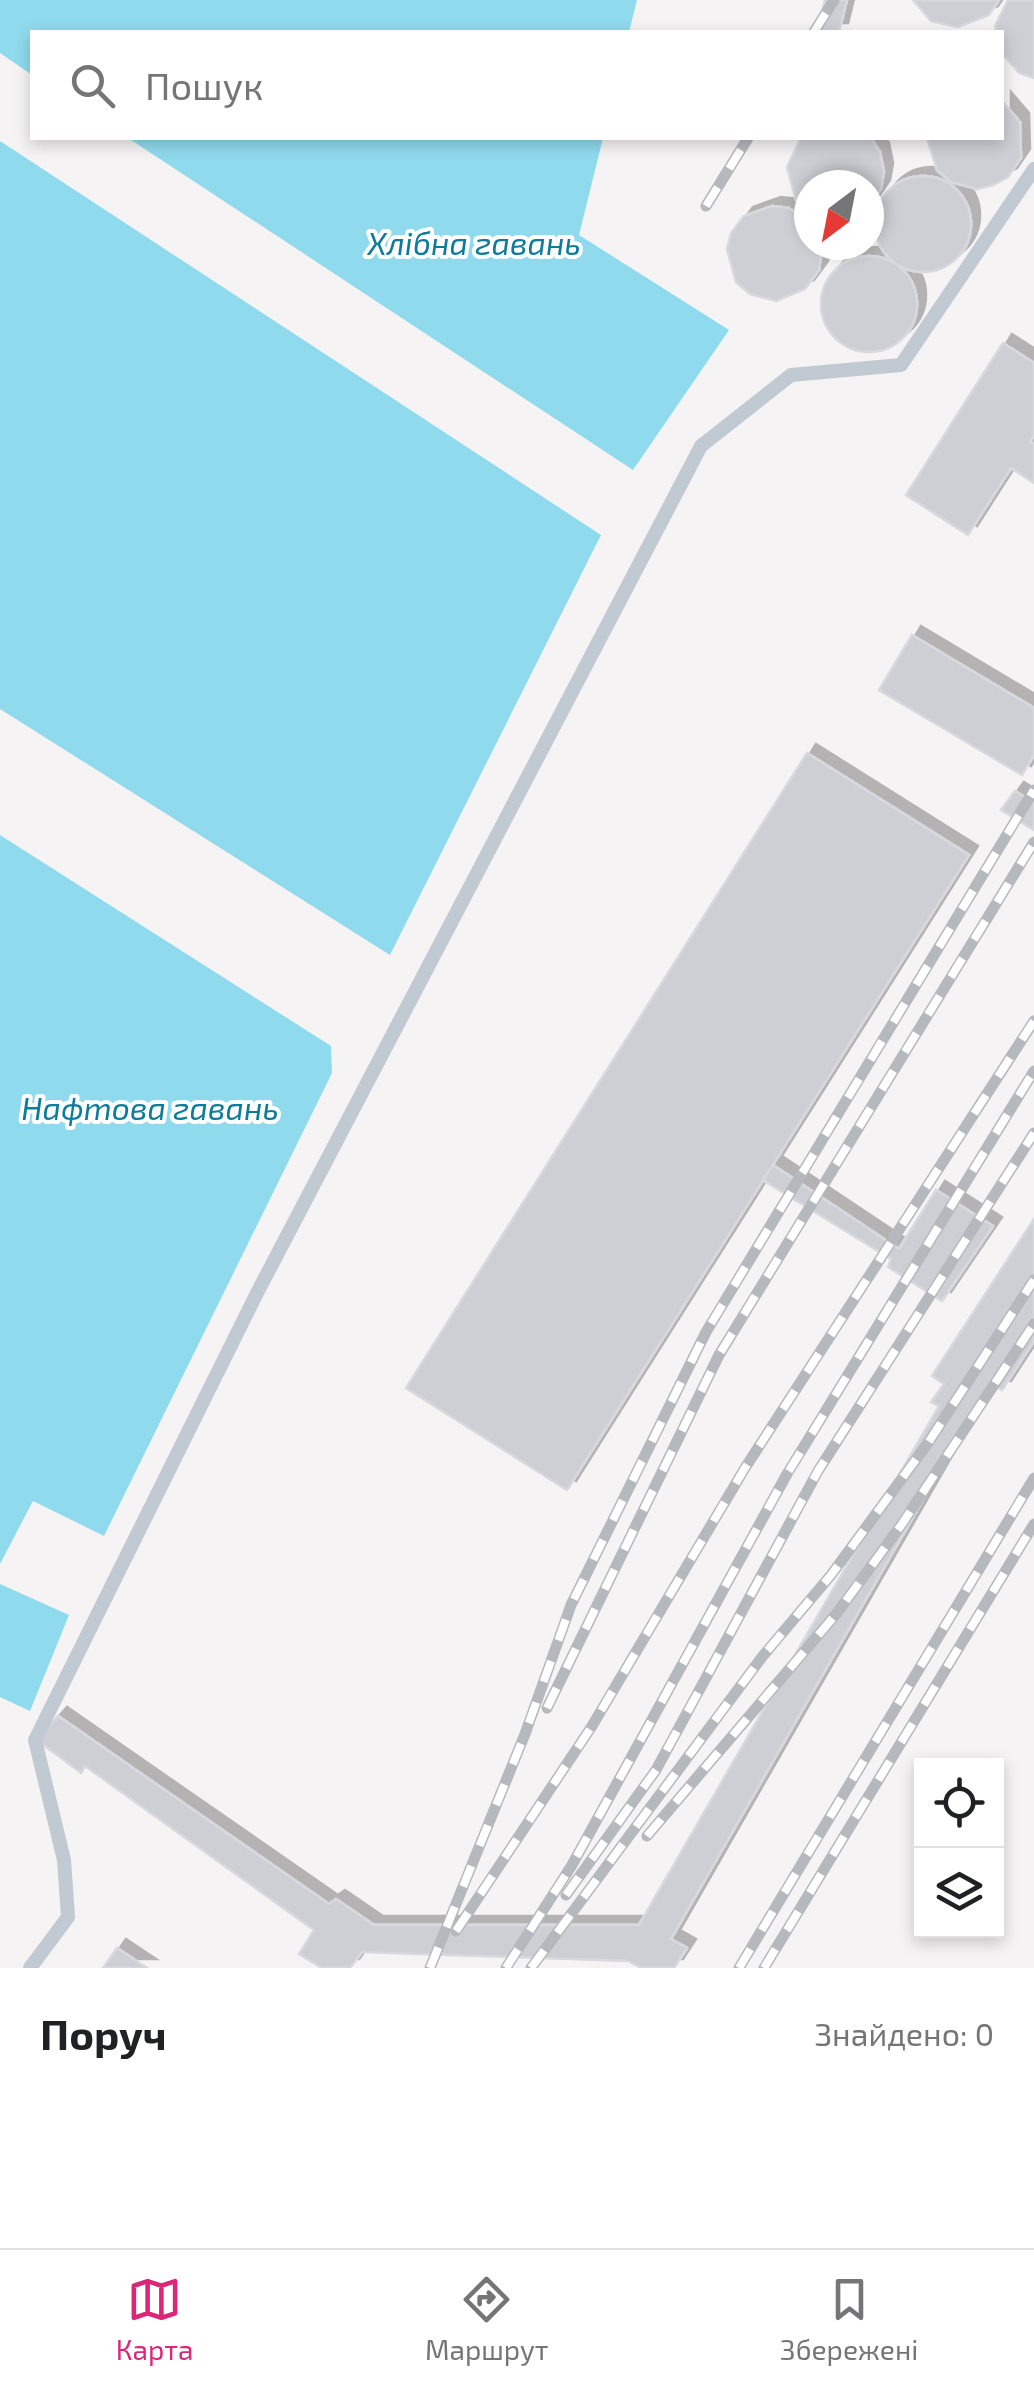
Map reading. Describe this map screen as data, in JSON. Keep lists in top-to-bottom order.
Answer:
{
  "water": ["Хлібна гавань", "Нафтова гавань"],
  "north": "bottom left",
  "page": {
    "search": "Пошук",
    "heading": ["Поруч", "Знайдено: 0"],
    "nav": ["Карта", "Маршрут", "Збережені"]
  }
}
